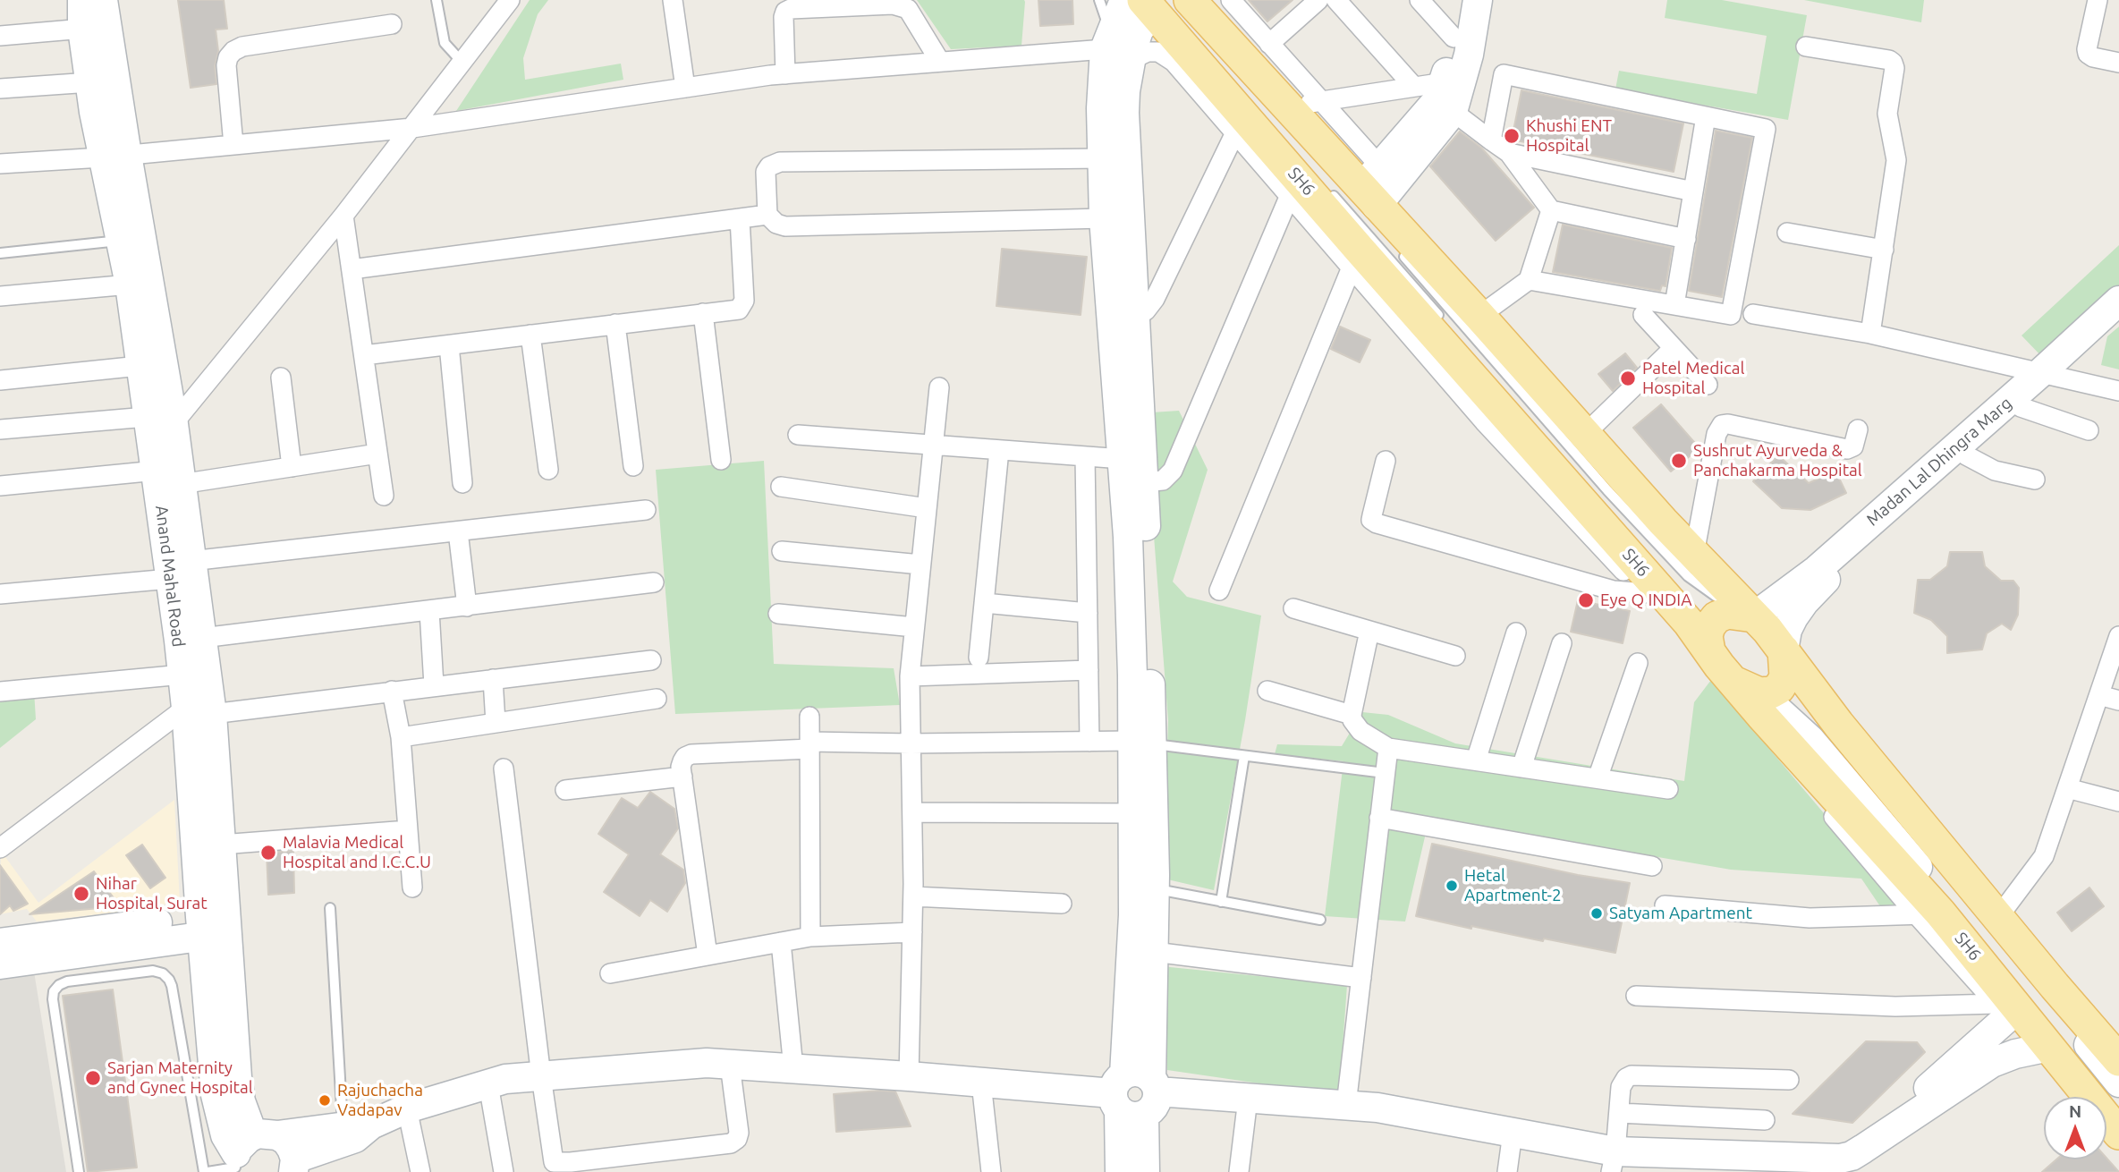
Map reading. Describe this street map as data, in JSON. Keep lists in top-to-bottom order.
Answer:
{
  "streets": {
    "main road": ["SH6"],
    "street": ["Madan Lal Dhingra Marg", "Anand Mahal Road"]
  },
  "places": [
    "Khushi ENT Hospital",
    "Patel Medical Hospital",
    "Sushrut Ayurveda & Panchakarma Hospital",
    "Eye Q INDIA",
    "Malavia Medical Hospital and I.C.C.U",
    "Hetal Apartment-2",
    "Nihar Hospital, Surat",
    "Satyam Apartment",
    "Sarjan Maternity and Gynec Hospital",
    "Rajuchacha Vadapav"
  ],
  "north": "top"
}
